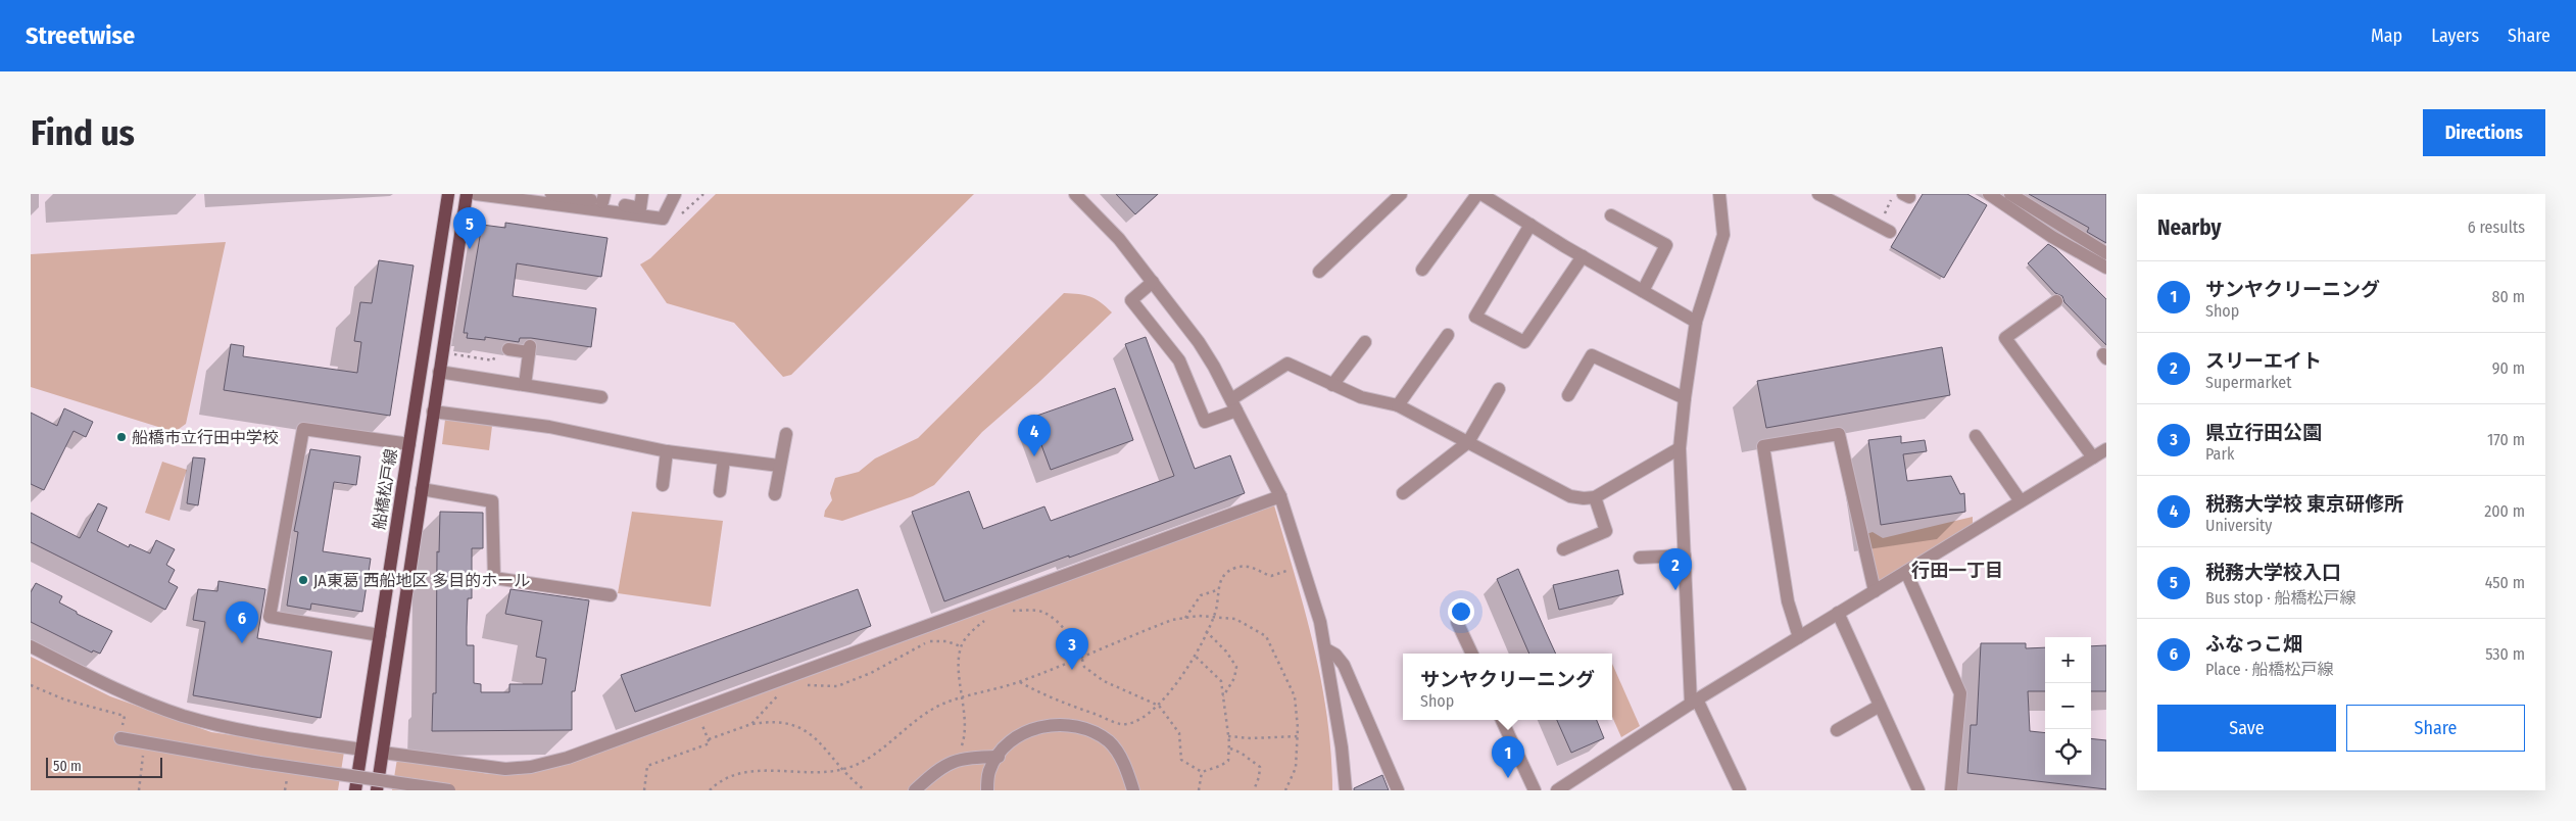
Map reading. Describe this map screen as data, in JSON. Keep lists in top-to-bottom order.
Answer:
{
  "streets": {
    "main road": ["船橋松戸線"]
  },
  "districts": ["行田一丁目"],
  "places": ["船橋市立行田中学校", "JA東葛 西船地区 多目的ホール"],
  "scale_bar": "50 m",
  "page": {
    "header": "Streetwise",
    "nav": ["Map", "Layers", "Share"],
    "buttons": [
      "Directions",
      ["Save", "Share"]
    ],
    "title": "Find us",
    "heading": ["Nearby", "6 results"],
    "pins": [
      "5",
      "4",
      "2",
      "6",
      "3",
      "1"
    ],
    "list": [
      {
        "mark": "1",
        "name": "サンヤクリーニング",
        "note": "Shop",
        "value": "80 m"
      },
      {
        "mark": "2",
        "name": "スリーエイト",
        "note": "Supermarket",
        "value": "90 m"
      },
      {
        "mark": "3",
        "name": "県立行田公園",
        "note": "Park",
        "value": "170 m"
      },
      {
        "mark": "4",
        "name": "税務大学校 東京研修所",
        "note": "University",
        "value": "200 m"
      },
      {
        "mark": "5",
        "name": "税務大学校入口",
        "note": "Bus stop · 船橋松戸線",
        "value": "450 m"
      },
      {
        "mark": "6",
        "name": "ふなっこ畑",
        "note": "Place · 船橋松戸線",
        "value": "530 m"
      }
    ],
    "map_buttons": ["+", "−"],
    "popup": ["サンヤクリーニング", "Shop"],
    "scale": "50 m"
  }
}
